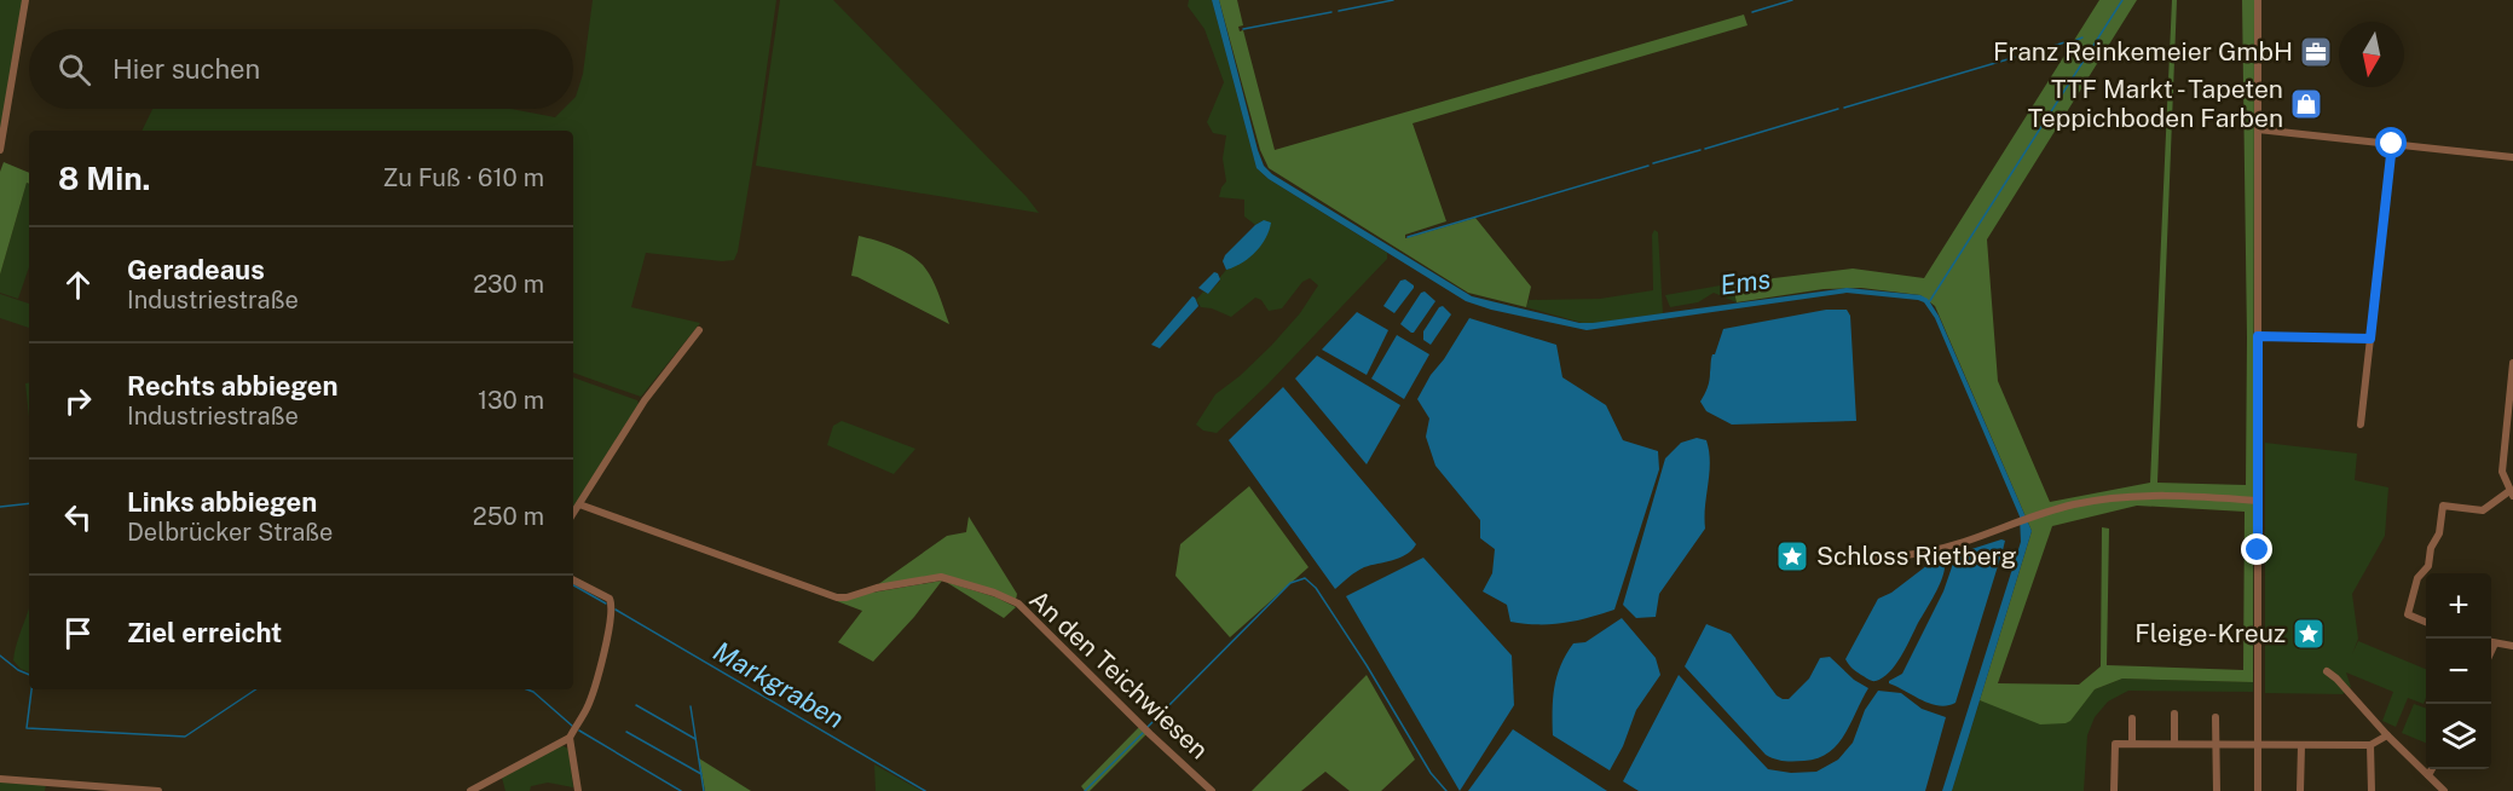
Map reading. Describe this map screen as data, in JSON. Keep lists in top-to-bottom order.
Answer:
{
  "streets": {
    "street": ["An den Teichwiesen"]
  },
  "water": ["Ems", "Markgraben"],
  "places": {
    "office": ["Franz Reinkemeier GmbH"],
    "shop": ["TTF Markt - Tapeten Teppichboden Farben"],
    "place": ["Schloss Rietberg", "Fleige-Kreuz"]
  },
  "north": "bottom",
  "page": {
    "search": "Hier suchen",
    "heading": ["8 Min.", "Zu Fuß · 610 m"],
    "list": [
      ["Geradeaus", "Industriestraße", "230 m"],
      ["Rechts abbiegen", "Industriestraße", "130 m"],
      ["Links abbiegen", "Delbrücker Straße", "250 m"],
      "Ziel erreicht"
    ],
    "map_buttons": ["+", "−"]
  }
}
